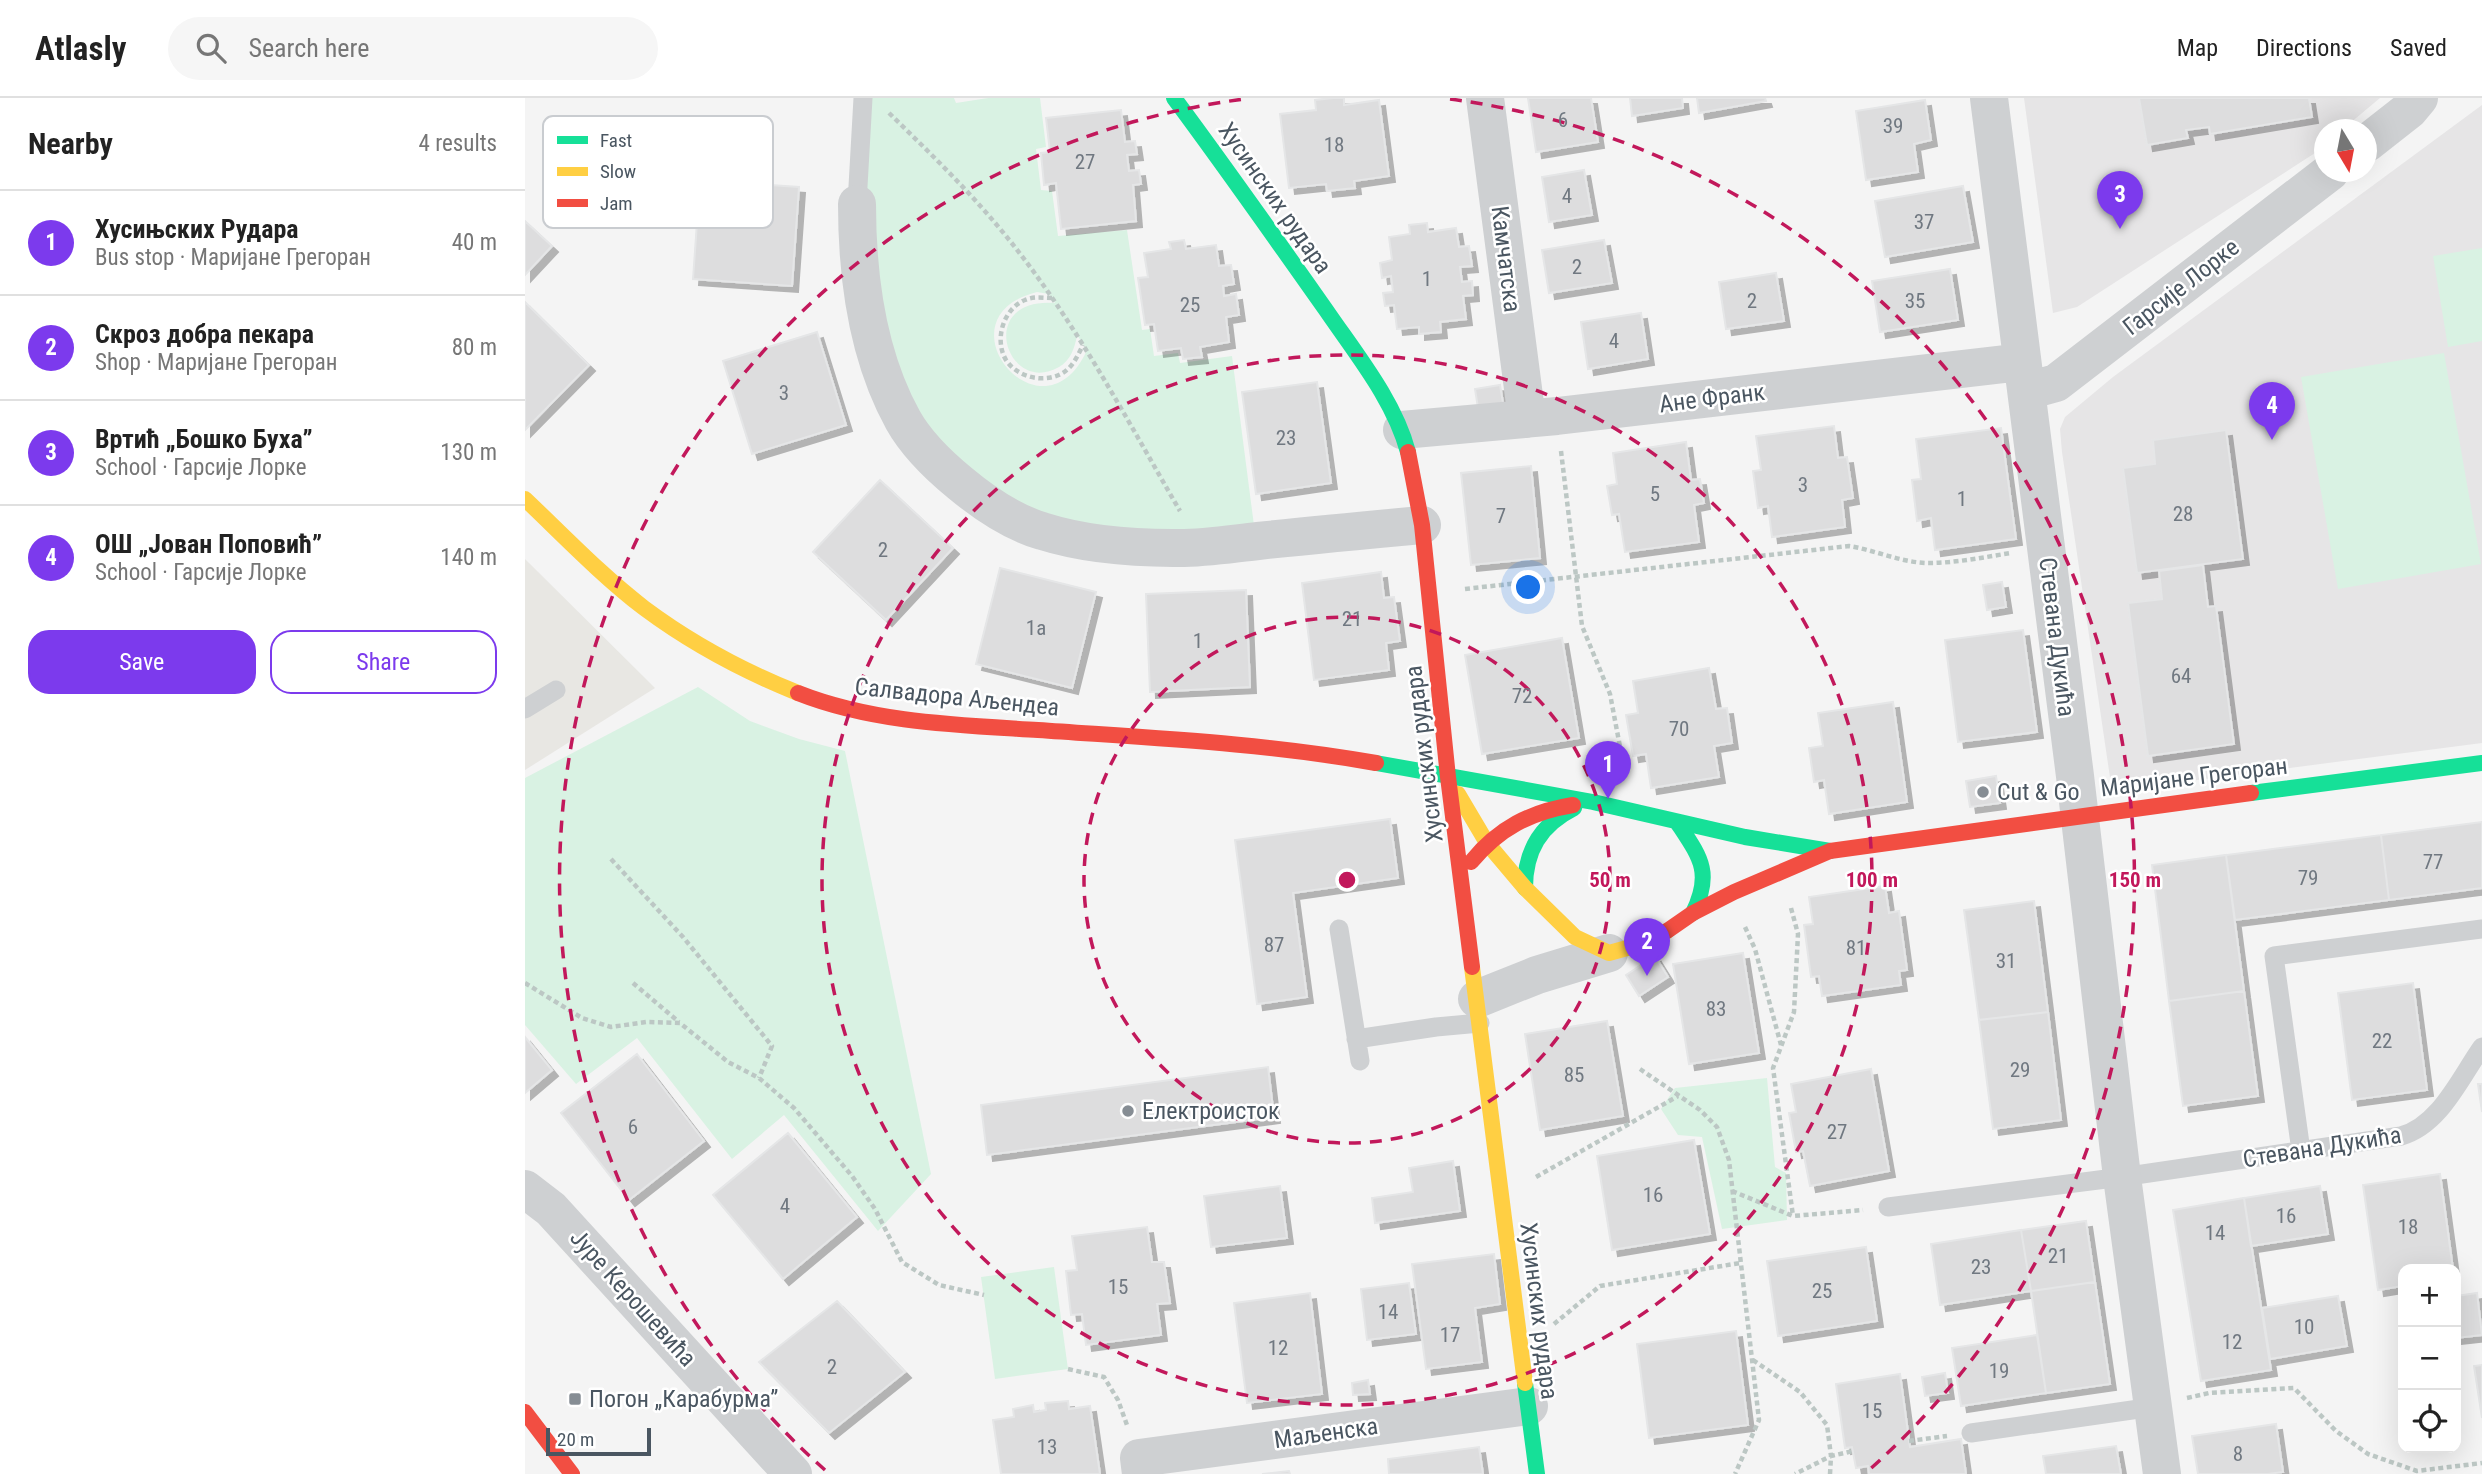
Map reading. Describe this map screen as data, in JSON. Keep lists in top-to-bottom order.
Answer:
{
  "streets": {
    "street": [
      "Хусинских рудара",
      "Камчатска",
      "Гарсије Лорке",
      "Ане Франк",
      "Стевана Дукића",
      "Салвадора Аљендеа",
      "Маријане Грегоран",
      "Јуре Керошевића",
      "Маљенска"
    ]
  },
  "crossings": [
    ["Хусинских рудара", "Ане Франк"],
    ["Хусинских рудара", "Салвадора Аљендеа"],
    ["Хусинских рудара", "Маријане Грегоран"],
    ["Хусинских рудара", "Маљенска"],
    ["Камчатска", "Ане Франк"],
    ["Гарсије Лорке", "Ане Франк"],
    ["Гарсије Лорке", "Стевана Дукића"],
    ["Ане Франк", "Стевана Дукића"],
    ["Стевана Дукића", "Маријане Грегоран"],
    ["Салвадора Аљендеа", "Маријане Грегоран"]
  ],
  "places": {
    "other": ["Cut & Go", "Електроисток"],
    "transit": ["Погон „Карабурма”"]
  },
  "house_numbers": [
    "6",
    "39",
    "18",
    "27",
    "4",
    "37",
    "2",
    "1",
    "2",
    "35",
    "25",
    "4",
    "3",
    "23",
    "3",
    "5",
    "1",
    "28",
    "7",
    "2",
    "21",
    "1a",
    "1",
    "64",
    "72",
    "70",
    "77",
    "79",
    "87",
    "81",
    "31",
    "83",
    "22",
    "29",
    "85",
    "6",
    "27",
    "16",
    "4",
    "16",
    "18",
    "14",
    "21",
    "23",
    "15",
    "25",
    "14",
    "10",
    "17",
    "12",
    "12",
    "2",
    "19",
    "15",
    "13",
    "8"
  ],
  "legend": ["Fast", "Slow", "Jam"],
  "scale_bar": "20 m",
  "north": "bottom",
  "page": {
    "header": "Atlasly",
    "search": "Search here",
    "nav": ["Map", "Directions", "Saved"],
    "heading": ["Nearby", "4 results"],
    "pins": [
      "3",
      "4",
      "1",
      "2"
    ],
    "list": [
      {
        "mark": "1",
        "name": "Хусињских Рудара",
        "note": "Bus stop · Маријане Грегоран",
        "value": "40 m"
      },
      {
        "mark": "2",
        "name": "Скроз добра пекара",
        "note": "Shop · Маријане Грегоран",
        "value": "80 m"
      },
      {
        "mark": "3",
        "name": "Вртић „Бошко Буха”",
        "note": "School · Гарсије Лорке",
        "value": "130 m"
      },
      {
        "mark": "4",
        "name": "ОШ „Јован Поповић”",
        "note": "School · Гарсије Лорке",
        "value": "140 m"
      }
    ],
    "buttons": ["Save", "Share"],
    "map_buttons": ["+", "−"],
    "scale": "20 m"
  },
  "rings": ["50 m", "100 m", "150 m"]
}
